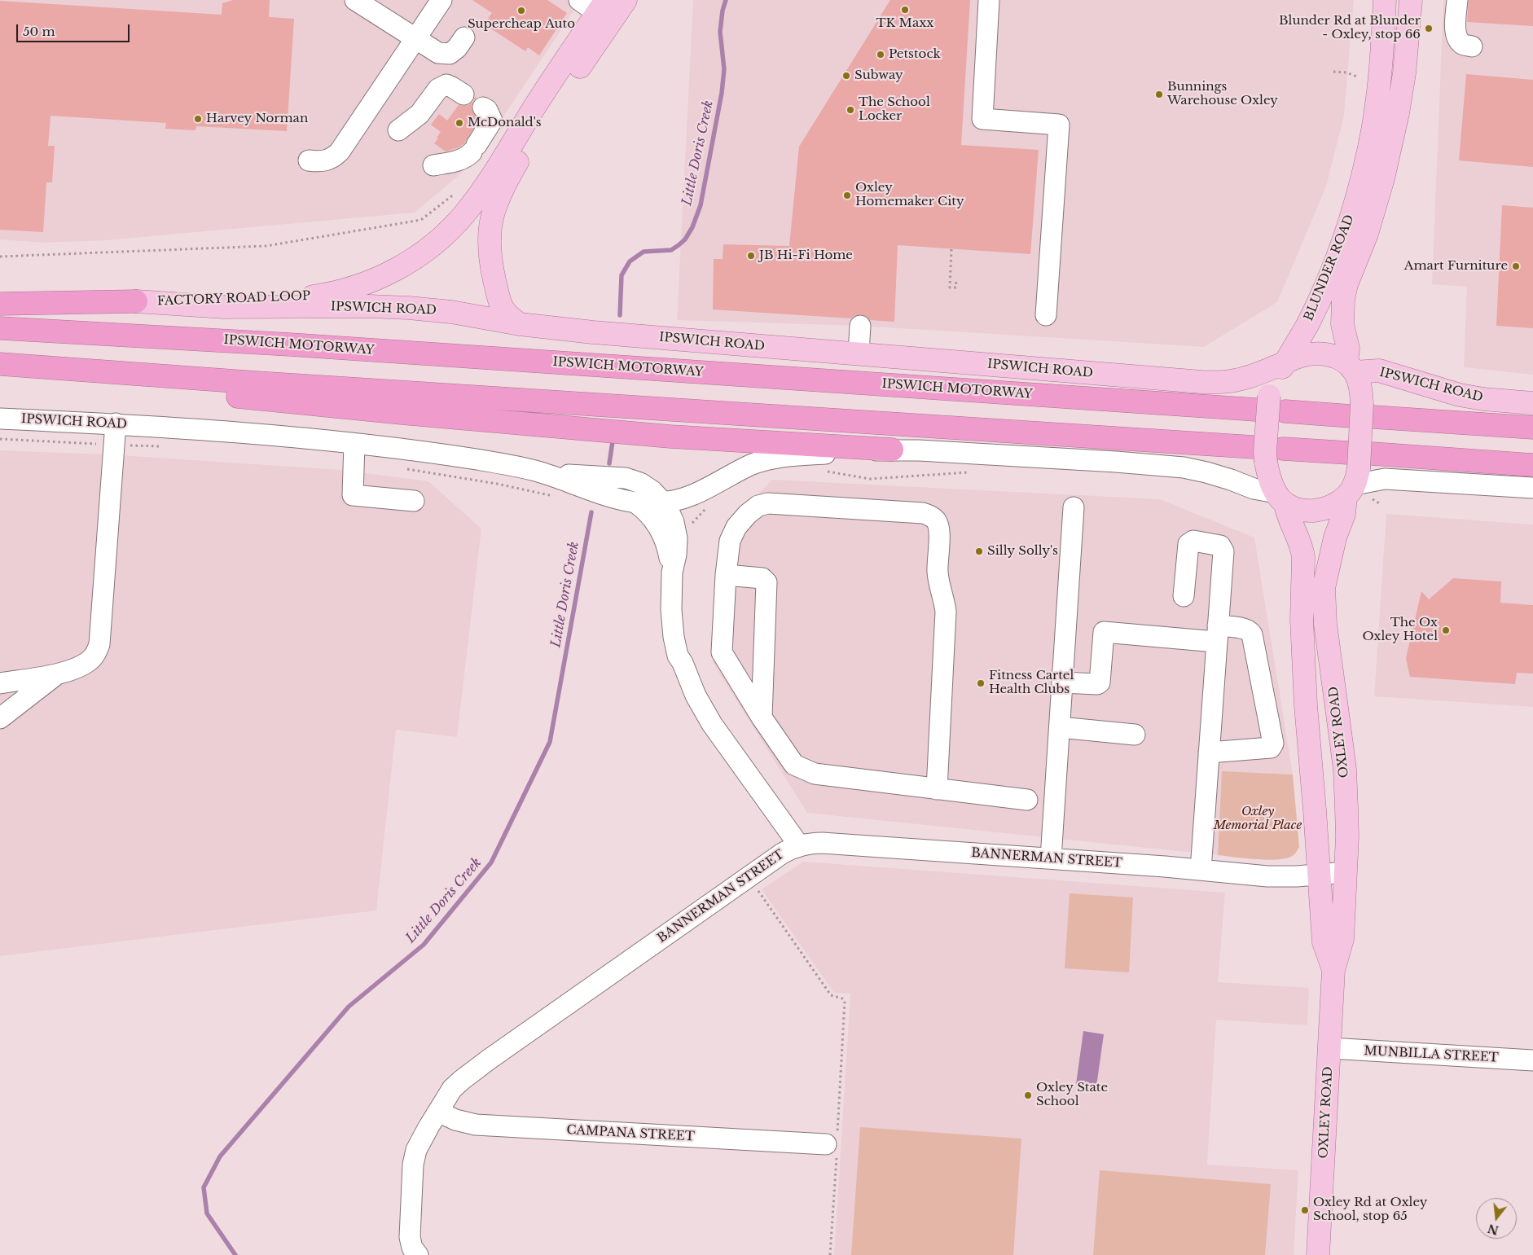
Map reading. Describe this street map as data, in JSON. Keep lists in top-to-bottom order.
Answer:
{
  "streets": {
    "highway": ["IPSWICH MOTORWAY"],
    "main road": [
      "BLUNDER ROAD",
      "FACTORY ROAD LOOP",
      "IPSWICH ROAD",
      "OXLEY ROAD"
    ],
    "street": ["BANNERMAN STREET", "MUNBILLA STREET", "CAMPANA STREET"]
  },
  "crossings": [
    ["BLUNDER ROAD", "IPSWICH ROAD"],
    ["BLUNDER ROAD", "IPSWICH MOTORWAY"],
    ["BLUNDER ROAD", "OXLEY ROAD"],
    ["FACTORY ROAD LOOP", "IPSWICH ROAD"],
    ["IPSWICH ROAD", "IPSWICH MOTORWAY"],
    ["IPSWICH ROAD", "OXLEY ROAD"],
    ["IPSWICH MOTORWAY", "OXLEY ROAD"],
    ["OXLEY ROAD", "BANNERMAN STREET"],
    ["OXLEY ROAD", "MUNBILLA STREET"],
    ["BANNERMAN STREET", "CAMPANA STREET"]
  ],
  "water": ["Little Doris Creek"],
  "parks": ["Oxley Memorial Place"],
  "places": [
    "TK Maxx",
    "Supercheap Auto",
    "Blunder Rd at Blunder - Oxley, stop 66",
    "Petstock",
    "Subway",
    "Bunnings Warehouse Oxley",
    "The School Locker",
    "Harvey Norman",
    "McDonald's",
    "Oxley Homemaker City",
    "JB Hi-Fi Home",
    "Amart Furniture",
    "Silly Solly's",
    "The Ox Oxley Hotel",
    "Fitness Cartel Health Clubs",
    "Oxley State School",
    "Oxley Rd at Oxley School, stop 65"
  ],
  "scale_bar": "50 m",
  "north": "bottom"
}
